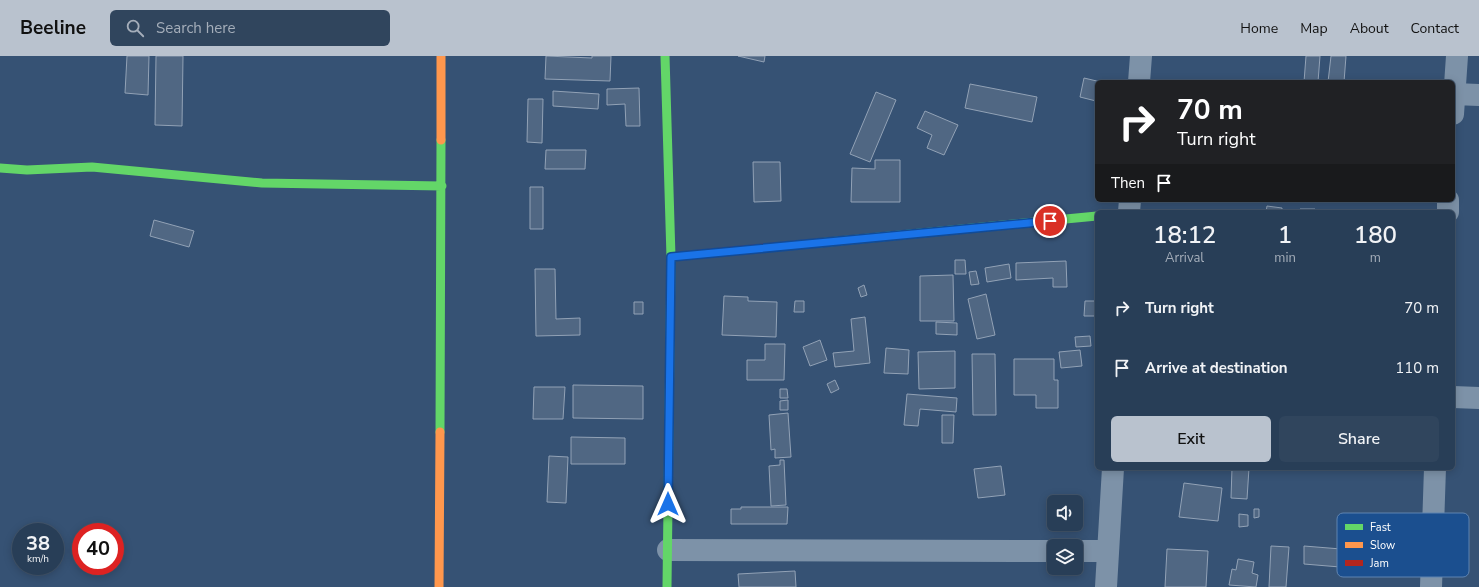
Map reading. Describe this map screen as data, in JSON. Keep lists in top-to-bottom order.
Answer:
{
  "legend": ["Fast", "Slow", "Jam"],
  "page": {
    "header": "Beeline",
    "search": "Search here",
    "nav": [
      "Home",
      "Map",
      "About",
      "Contact"
    ],
    "turn": ["70 m", "Turn right"],
    "then": "Then",
    "eta": [
      "18:12",
      "Arrival",
      "1",
      "min",
      "180",
      "m"
    ],
    "list": [
      {
        "name": "Turn right",
        "value": "70 m"
      },
      {
        "name": "Arrive at destination",
        "value": "110 m"
      }
    ],
    "buttons": ["Exit", "Share"],
    "speed": "38 km/h",
    "limit": "40"
  }
}
